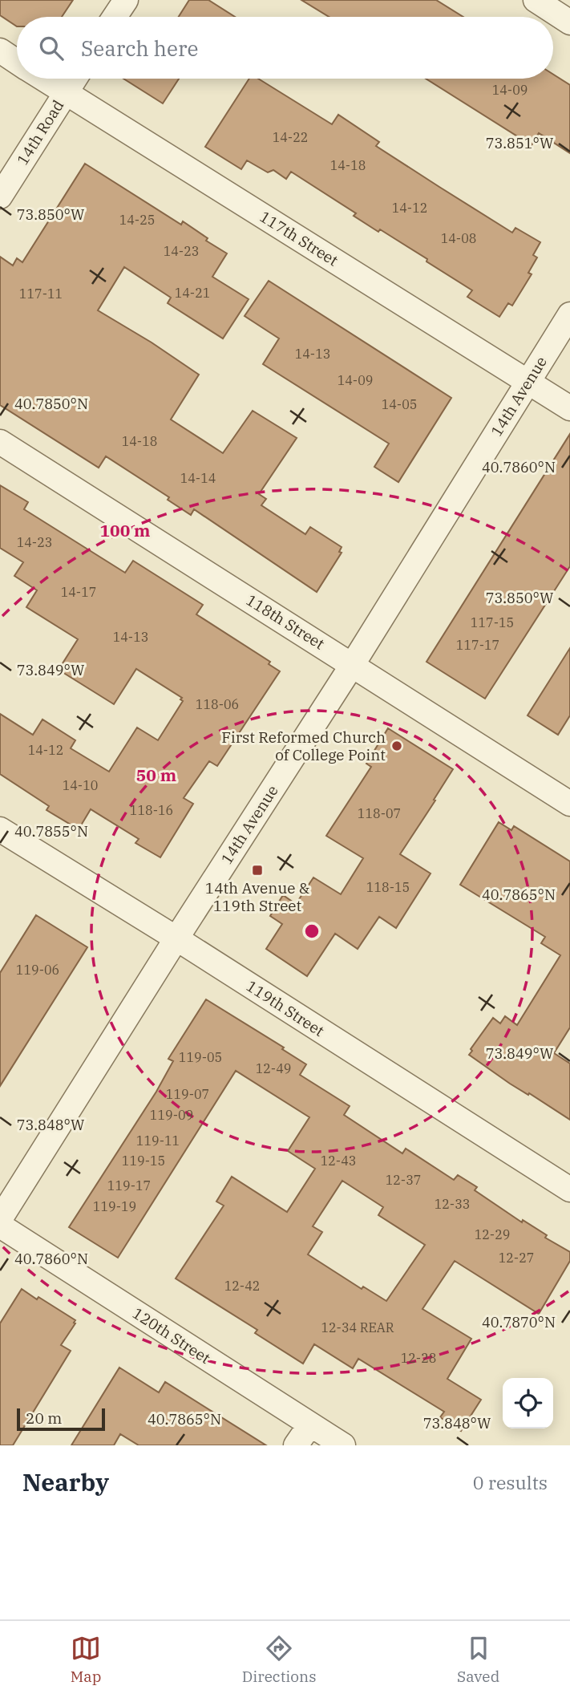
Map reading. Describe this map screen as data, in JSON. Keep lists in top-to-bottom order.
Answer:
{
  "streets": {
    "street": [
      "14th Road",
      "117th Street",
      "14th Avenue",
      "118th Street",
      "119th Street",
      "120th Street"
    ]
  },
  "crossings": [
    ["14th Road", "117th Street"],
    ["117th Street", "14th Avenue"],
    ["14th Avenue", "118th Street"],
    ["14th Avenue", "119th Street"]
  ],
  "places": {
    "other": ["First Reformed Church of College Point"],
    "transit": ["14th Avenue & 119th Street"]
  },
  "house_numbers": [
    "14-09",
    "14-22",
    "14-18",
    "14-12",
    "14-25",
    "14-08",
    "14-23",
    "14-21",
    "117-11",
    "14-13",
    "14-09",
    "14-05",
    "14-18",
    "14-14",
    "14-23",
    "14-17",
    "117-15",
    "14-13",
    "117-17",
    "118-06",
    "14-12",
    "14-10",
    "118-16",
    "118-07",
    "118-15",
    "119-06",
    "119-05",
    "12-49",
    "119-07",
    "119-09",
    "119-11",
    "119-15",
    "12-43",
    "12-37",
    "119-17",
    "12-33",
    "119-19",
    "12-29",
    "12-27",
    "12-42",
    "12-34 REAR",
    "12-28"
  ],
  "scale_bar": "20 m",
  "page": {
    "search": "Search here",
    "scale": "20 m",
    "heading": ["Nearby", "0 results"],
    "nav": ["Map", "Directions", "Saved"]
  },
  "coordinates": [
    "73.851°W",
    "73.850°W",
    "40.7850°N",
    "40.7860°N",
    "73.849°W",
    "40.7855°N",
    "40.7865°N",
    "73.848°W",
    "40.7870°N"
  ],
  "rings": ["100 m", "50 m"]
}
